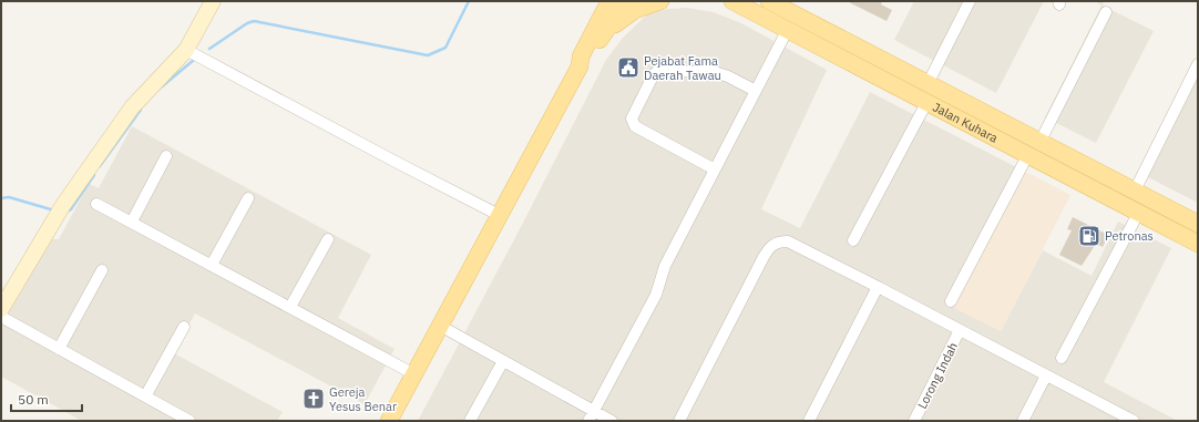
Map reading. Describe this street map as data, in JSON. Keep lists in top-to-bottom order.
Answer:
{
  "streets": {
    "main road": ["Jalan Kuhara"],
    "street": ["Lorong Indah"]
  },
  "places": {
    "public building": ["Pejabat Fama Daerah Tawau"],
    "fuel station": ["Petronas"],
    "church": ["Gereja Yesus Benar"]
  },
  "scale_bar": "50 m"
}
